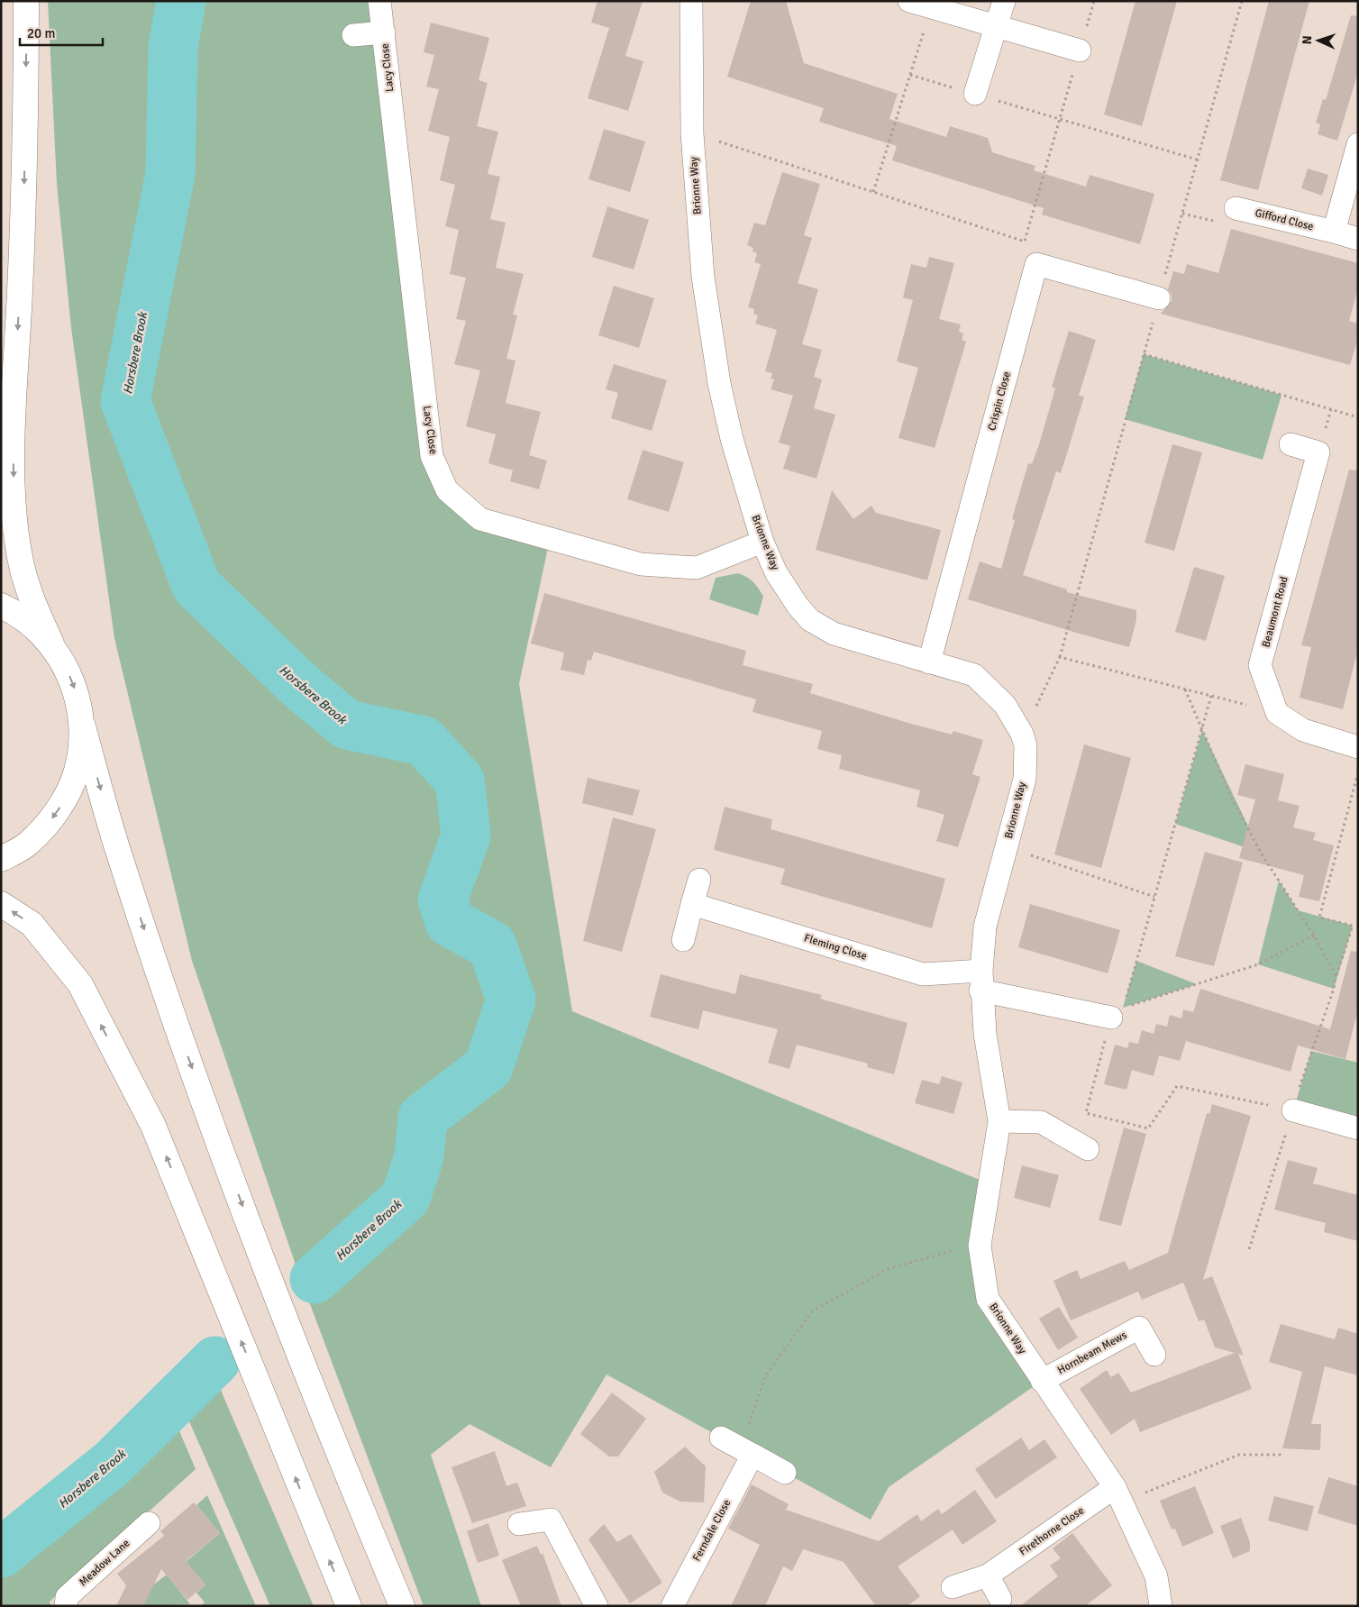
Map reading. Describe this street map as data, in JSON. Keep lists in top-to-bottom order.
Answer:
{
  "streets": {
    "street": [
      "Lacy Close",
      "Brionne Way",
      "Gifford Close",
      "Crispin Close",
      "Beaumont Road",
      "Fleming Close",
      "Hornbeam Mews",
      "Ferndale Close",
      "Firethorne Close",
      "Meadow Lane"
    ]
  },
  "crossings": [
    ["Lacy Close", "Brionne Way"],
    ["Brionne Way", "Crispin Close"],
    ["Brionne Way", "Fleming Close"],
    ["Brionne Way", "Hornbeam Mews"],
    ["Brionne Way", "Firethorne Close"]
  ],
  "water": ["Horsbere Brook"],
  "scale_bar": "20 m",
  "north": "left"
}
